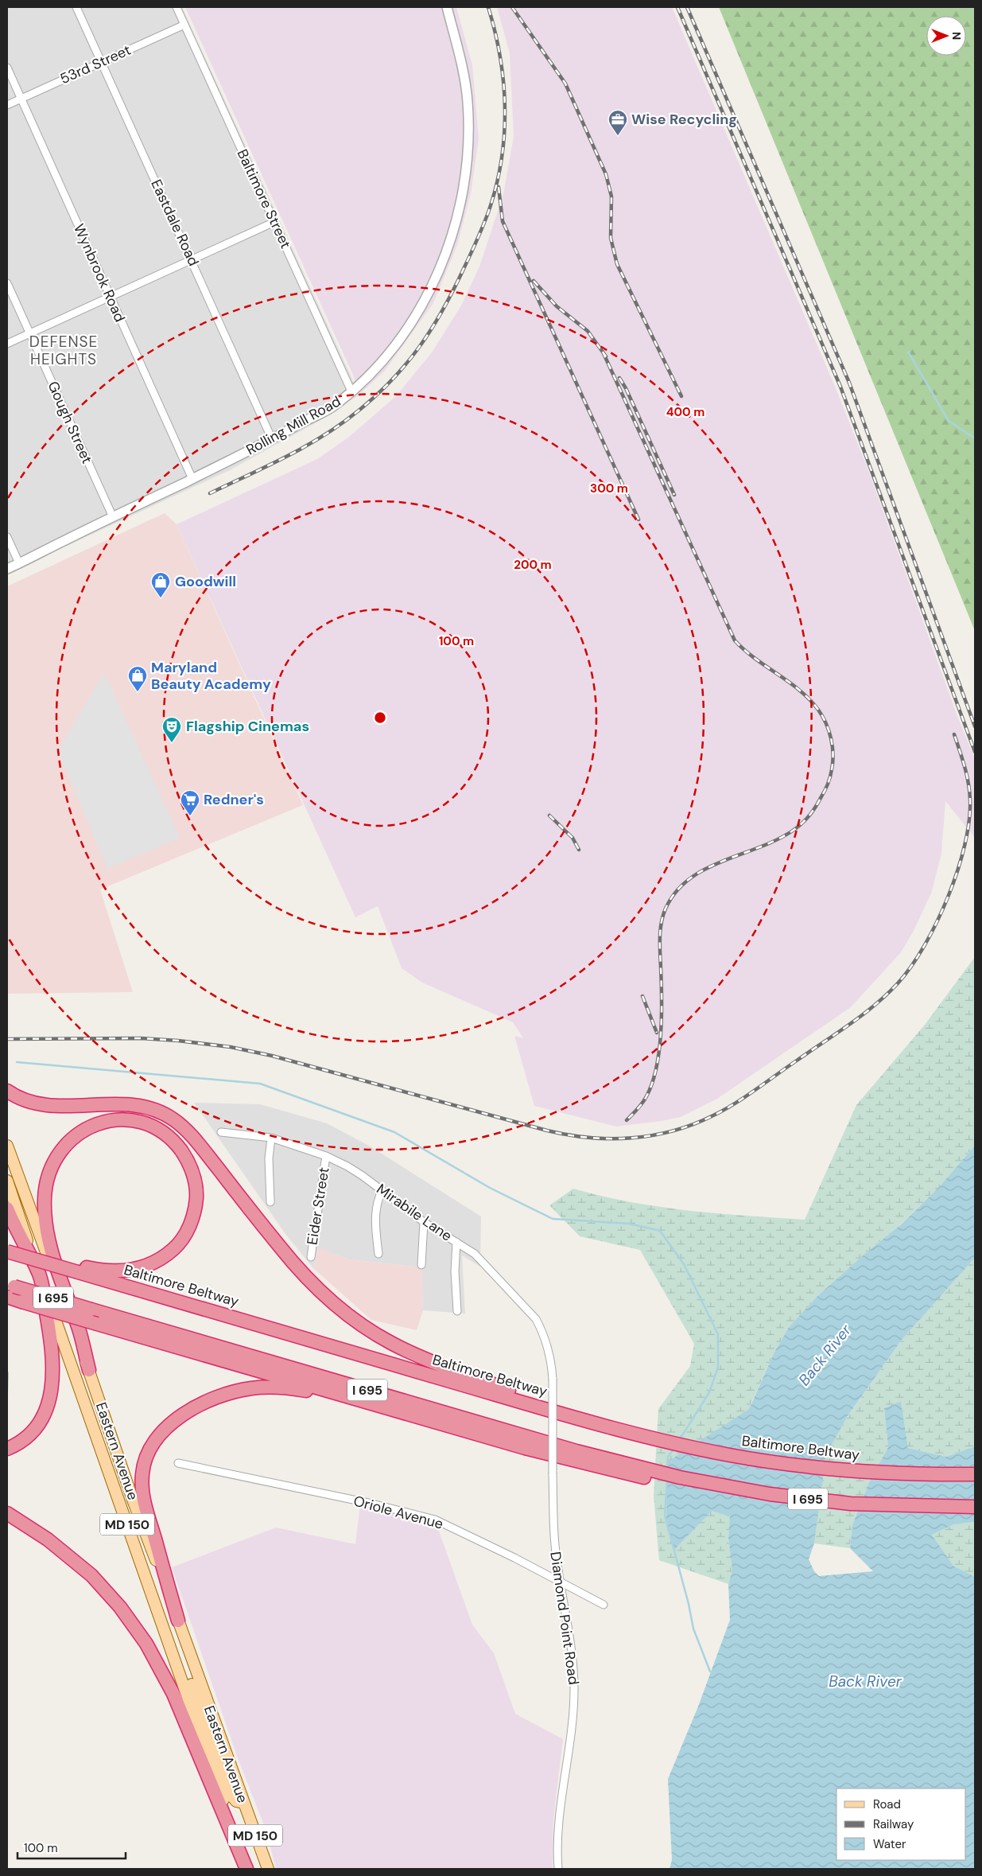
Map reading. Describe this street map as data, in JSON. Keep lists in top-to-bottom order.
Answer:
{
  "streets": {
    "highway": ["Baltimore Beltway", "I 695"],
    "main road": ["Eastern Avenue", "MD 150"],
    "street": [
      "53rd Street",
      "Baltimore Street",
      "Eastdale Road",
      "Wynbrook Road",
      "Gough Street",
      "Rolling Mill Road",
      "Eider Street",
      "Mirabile Lane",
      "Oriole Avenue",
      "Diamond Point Road"
    ]
  },
  "crossings": [
    ["53rd Street", "Baltimore Street"],
    ["53rd Street", "Eastdale Road"],
    ["53rd Street", "Wynbrook Road"],
    ["Baltimore Street", "Rolling Mill Road"],
    ["Eastdale Road", "Rolling Mill Road"],
    ["Wynbrook Road", "Rolling Mill Road"],
    ["Gough Street", "Rolling Mill Road"],
    ["Eider Street", "Mirabile Lane"],
    ["Mirabile Lane", "Diamond Point Road"],
    ["Oriole Avenue", "Diamond Point Road"]
  ],
  "districts": ["DEFENSE HEIGHTS"],
  "water": ["Back River"],
  "places": {
    "office": ["Wise Recycling"],
    "shop": ["Goodwill", "Maryland Beauty Academy"],
    "theatre": ["Flagship Cinemas"],
    "supermarket": ["Redner's"]
  },
  "legend": ["Road", "Railway", "Water"],
  "scale_bar": "100 m",
  "north": "right",
  "rings": [
    "400 m",
    "300 m",
    "200 m",
    "100 m"
  ]
}
